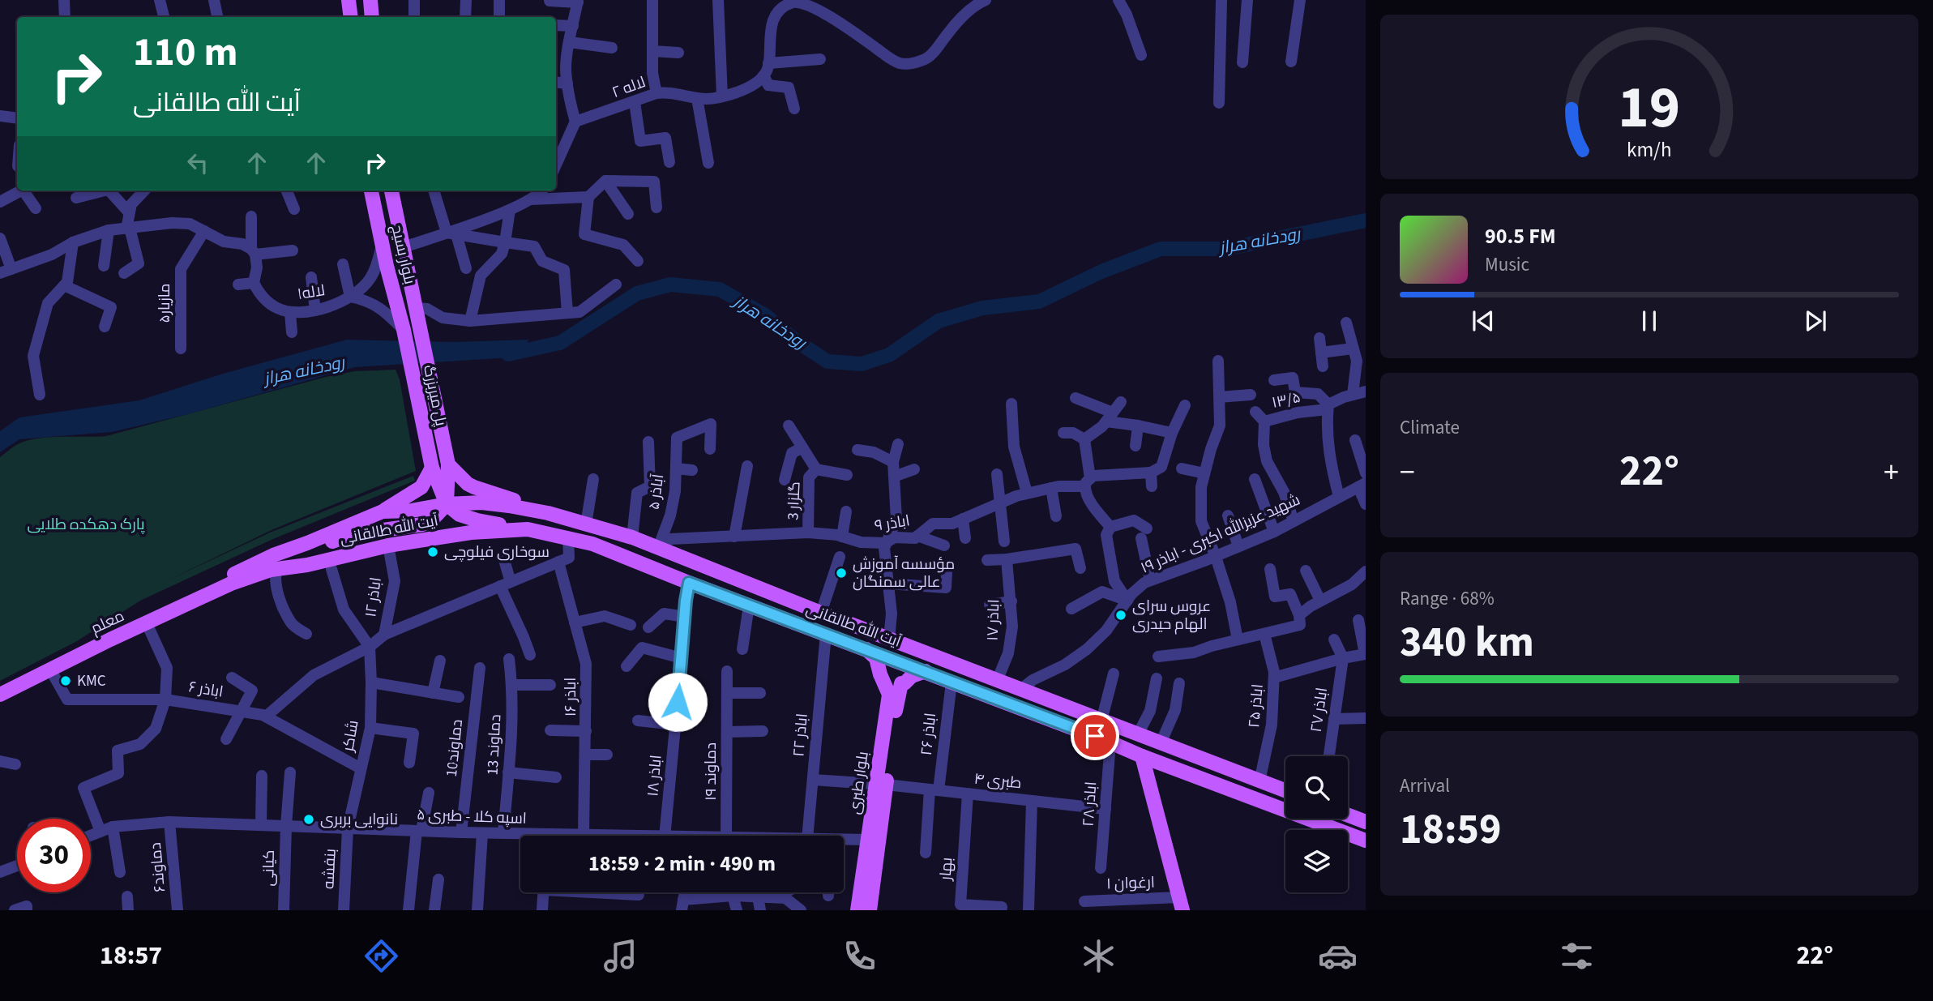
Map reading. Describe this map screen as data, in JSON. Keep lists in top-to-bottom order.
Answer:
{
  "streets": {
    "main road": [
      "بلوار بسیج",
      "پل میربزرگ",
      "آیت الله طالقانی",
      "معلم",
      "بلوار طبری"
    ],
    "street": [
      "لاله ۲",
      "لاله۱",
      "مازیار۵",
      "۱۳/۵",
      "آباذر ۵",
      "گلزار 3",
      "اباذر ۹",
      "شهید عزیزالله اکبری - اباذر ۱۹",
      "اباذر ۱۲",
      "اباذر ۱۷",
      "اباذر ۶",
      "اباذر ۱۶",
      "اباذر ۲۵",
      "اباذر ۲۷",
      "اباذر ۲۶",
      "اباذر ۲۲",
      "شاکر",
      "دماوند 13",
      "دماوند10",
      "دماوند ۱۹",
      "اباذر ۱۸",
      "طبری ۴",
      "اباذر ۲۸",
      "اسپه کلا - طبری ۵",
      "دماوند۶",
      "کیانی",
      "بنفشه",
      "بهار",
      "ارغوان ۱"
    ]
  },
  "crossings": [
    ["بلوار بسیج", "لاله۱"],
    ["بلوار بسیج", "پل میربزرگ"],
    ["پل میربزرگ", "آیت الله طالقانی"],
    ["آباذر ۵", "اباذر ۹"],
    ["آباذر ۵", "آیت الله طالقانی"],
    ["گلزار 3", "اباذر ۹"],
    ["اباذر ۹", "آیت الله طالقانی"],
    ["آیت الله طالقانی", "شهید عزیزالله اکبری - اباذر ۱۹"],
    ["آیت الله طالقانی", "اباذر ۱۲"],
    ["آیت الله طالقانی", "اباذر ۱۷"],
    ["آیت الله طالقانی", "معلم"],
    ["آیت الله طالقانی", "اباذر ۲۵"],
    ["آیت الله طالقانی", "اباذر ۲۶"],
    ["آیت الله طالقانی", "اباذر ۲۲"],
    ["آیت الله طالقانی", "اباذر ۱۸"],
    ["آیت الله طالقانی", "اباذر ۲۸"],
    ["اباذر ۱۲", "اباذر ۶"],
    ["اباذر ۱۲", "شاکر"],
    ["معلم", "اباذر ۶"],
    ["اباذر ۶", "شاکر"],
    ["اباذر ۱۶", "اسپه کلا - طبری ۵"],
    ["اباذر ۲۶", "طبری ۴"],
    ["اباذر ۲۲", "طبری ۴"],
    ["شاکر", "اسپه کلا - طبری ۵"],
    ["شاکر", "بنفشه"],
    ["دماوند 13", "اسپه کلا - طبری ۵"],
    ["دماوند10", "اسپه کلا - طبری ۵"],
    ["طبری ۴", "بلوار طبری"],
    ["طبری ۴", "اباذر ۲۸"],
    ["طبری ۴", "بهار"],
    ["بلوار طبری", "اسپه کلا - طبری ۵"],
    ["اسپه کلا - طبری ۵", "دماوند۶"],
    ["اسپه کلا - طبری ۵", "کیانی"],
    ["اسپه کلا - طبری ۵", "بنفشه"]
  ],
  "water": ["رودخانه هراز"],
  "parks": ["پارک دهکده طلایی"],
  "places": [
    "سوخاری فیلوچی",
    "مؤسسه آموزش عالی سمنگان",
    "عروس سرای الهام حیدری",
    "KMC",
    "نانوایی بربری"
  ],
  "page": {
    "turn": ["110 m", "آیت الله طالقانی"],
    "song": ["90.5 FM", "Music"],
    "tile": [
      "Climate",
      ["Range · 68%", "340 km"],
      ["Arrival", "18:59"]
    ],
    "heat": ["−", "22°", "+"],
    "limit": "30",
    "trip": "18:59 · 2 min · 490 m",
    "tabs": ["18:57", "22°"],
    "gauge": ["19", "km/h"]
  }
}
